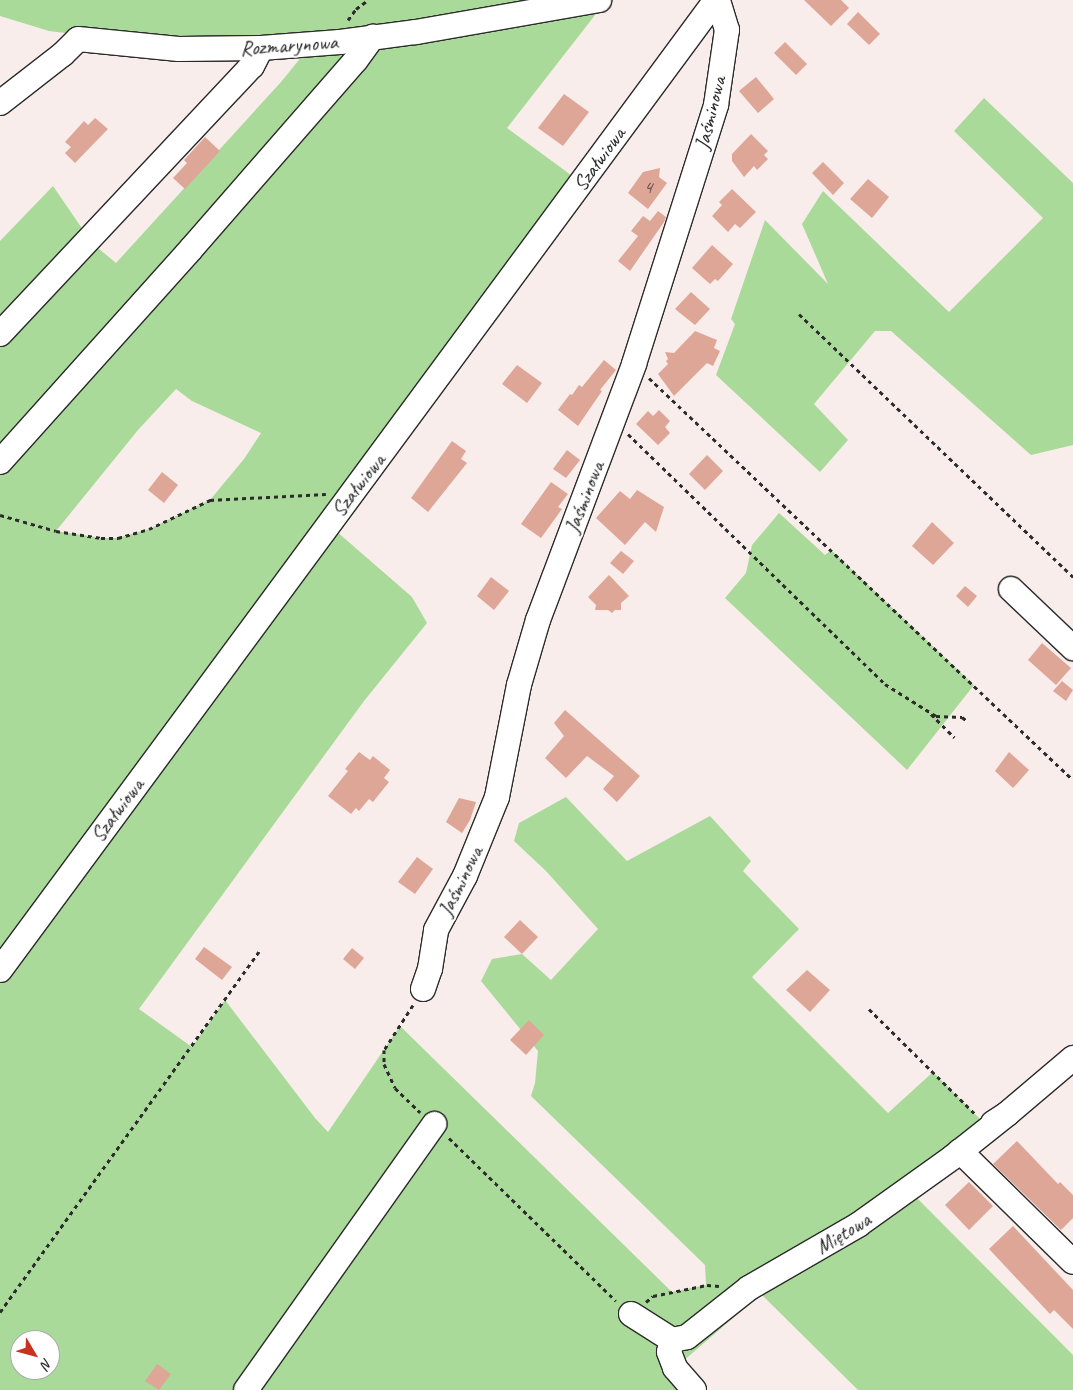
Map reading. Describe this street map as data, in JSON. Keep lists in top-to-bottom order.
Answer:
{
  "streets": {
    "street": [
      "Rozmarynowa",
      "Jaśminowa",
      "Szałwiowa",
      "Miętowa"
    ]
  },
  "crossings": [
    ["Jaśminowa", "Szałwiowa"]
  ],
  "house_numbers": ["4"],
  "north": "bottom right"
}
